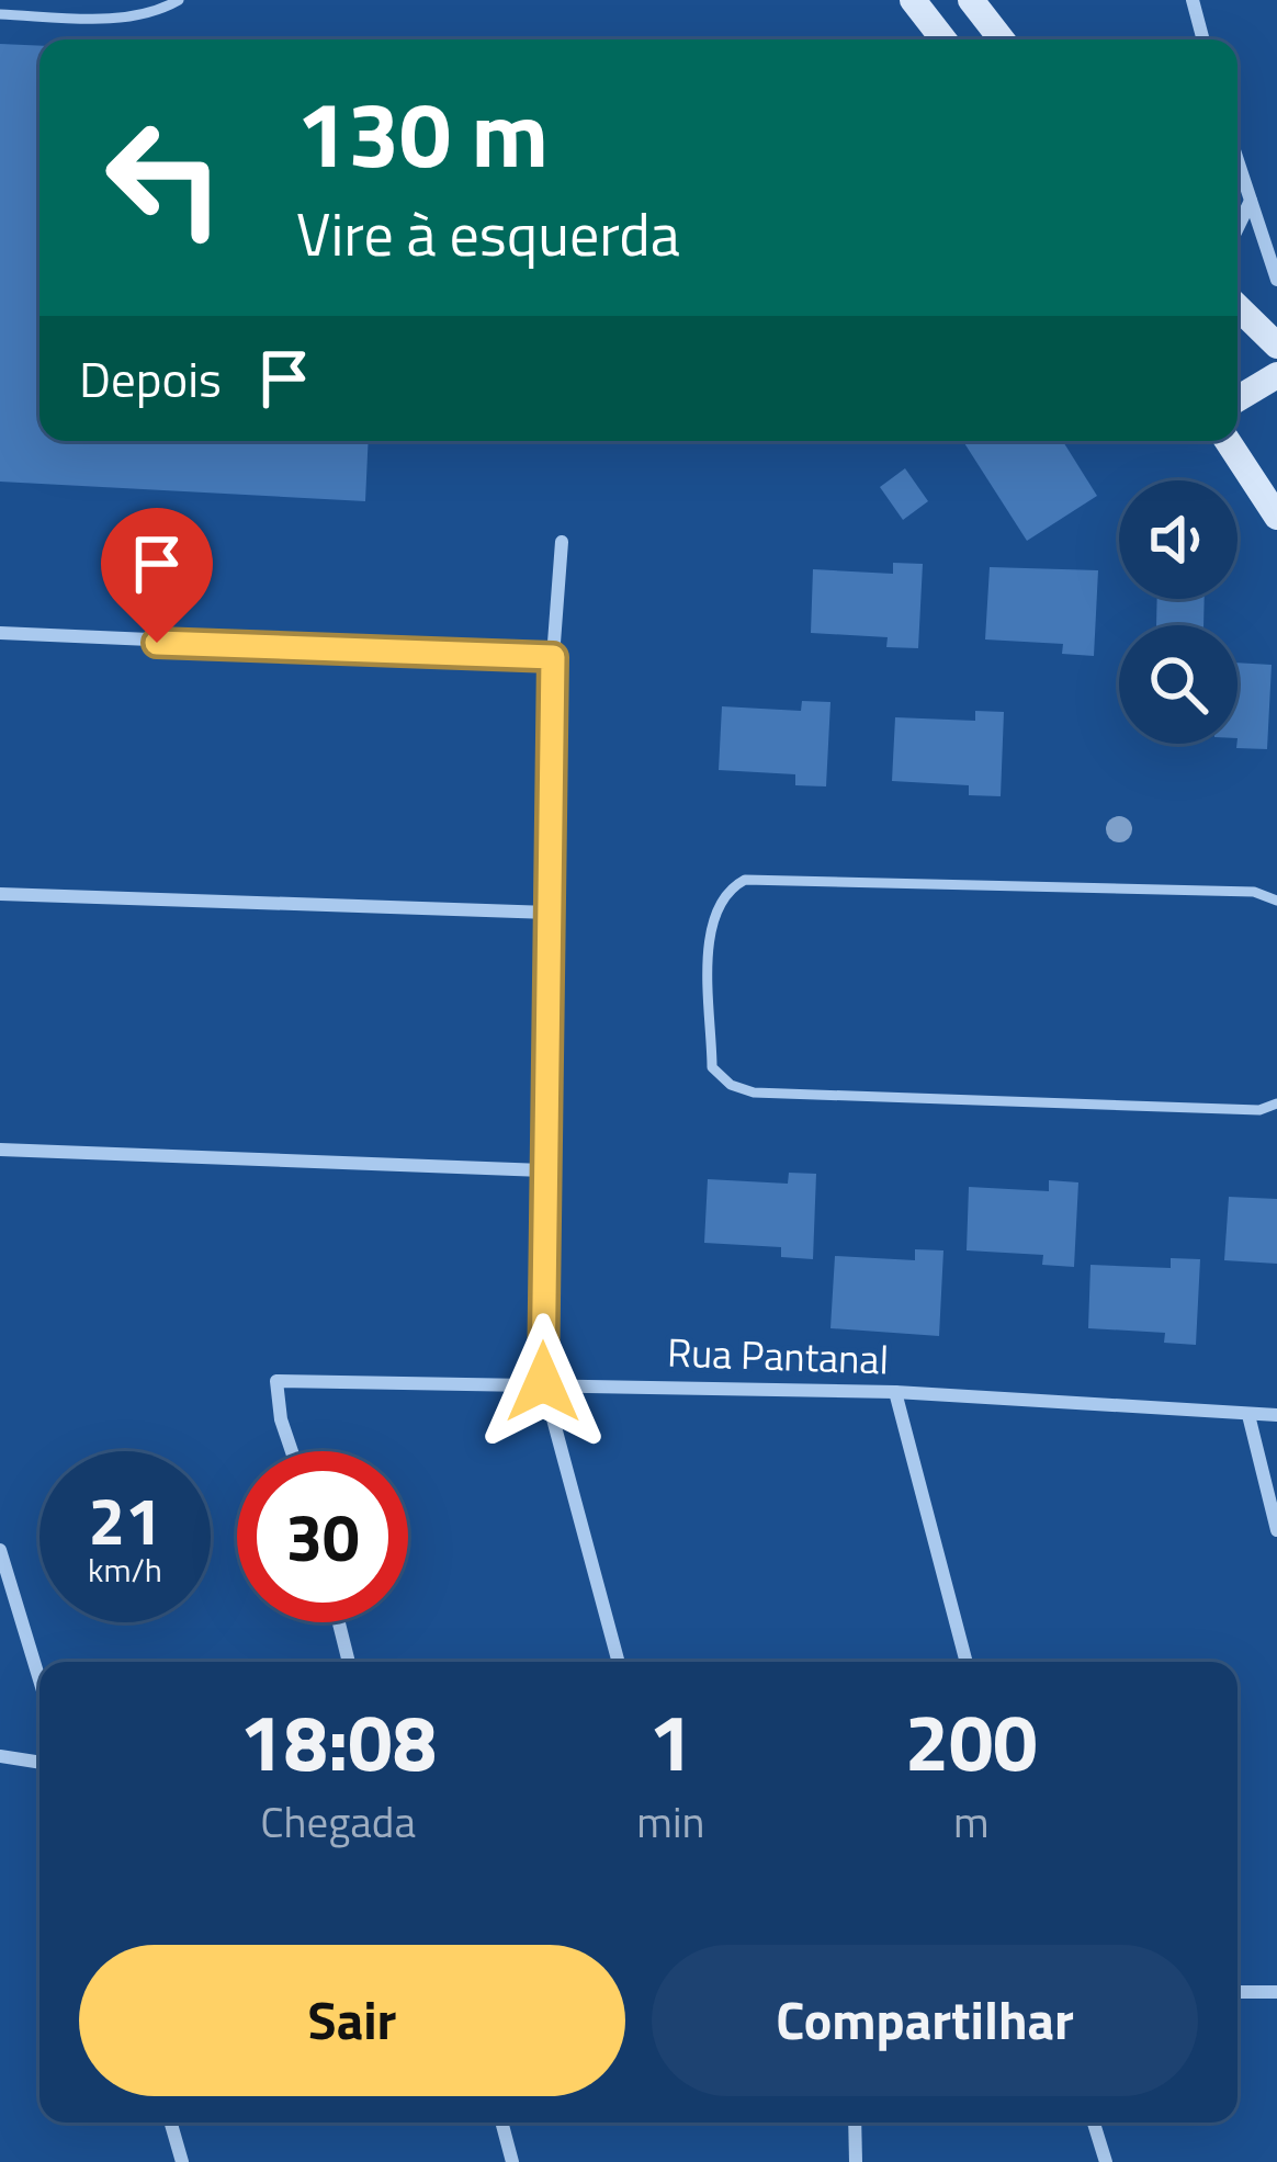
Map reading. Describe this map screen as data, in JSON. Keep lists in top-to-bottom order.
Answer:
{
  "streets": {
    "street": ["Rua Pantanal"]
  },
  "page": {
    "turn": ["130 m", "Vire à esquerda"],
    "then": "Depois",
    "speed": "21 km/h",
    "limit": "30",
    "eta": [
      "18:08",
      "Chegada",
      "1",
      "min",
      "200",
      "m"
    ],
    "buttons": ["Sair", "Compartilhar"]
  }
}
